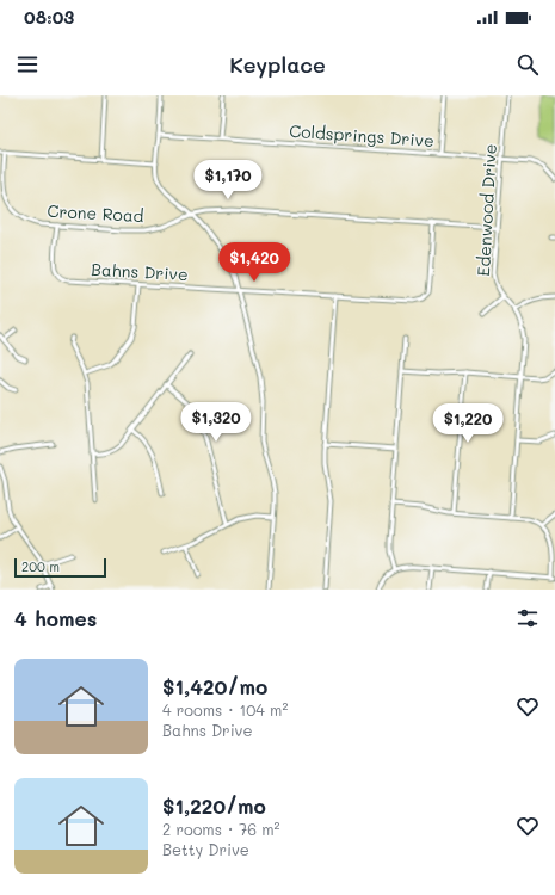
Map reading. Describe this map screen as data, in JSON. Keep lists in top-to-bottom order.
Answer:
{
  "streets": {
    "street": [
      "Coldsprings Drive",
      "Edenwood Drive",
      "Crone Road",
      "Bahns Drive"
    ]
  },
  "crossings": [
    ["Coldsprings Drive", "Edenwood Drive"],
    ["Edenwood Drive", "Crone Road"],
    ["Crone Road", "Bahns Drive"]
  ],
  "scale_bar": "200 m",
  "page": {
    "status": "08:03",
    "header": "Keyplace",
    "price": [
      "$1,170",
      "$1,420",
      "$1,320",
      "$1,220"
    ],
    "scale": "200 m",
    "heading": "4 homes",
    "list": [
      {
        "name": "$1,420/mo",
        "note": "4 rooms · 104 m² · Bahns Drive"
      },
      {
        "name": "$1,220/mo",
        "note": "2 rooms · 76 m² · Betty Drive"
      }
    ]
  }
}
